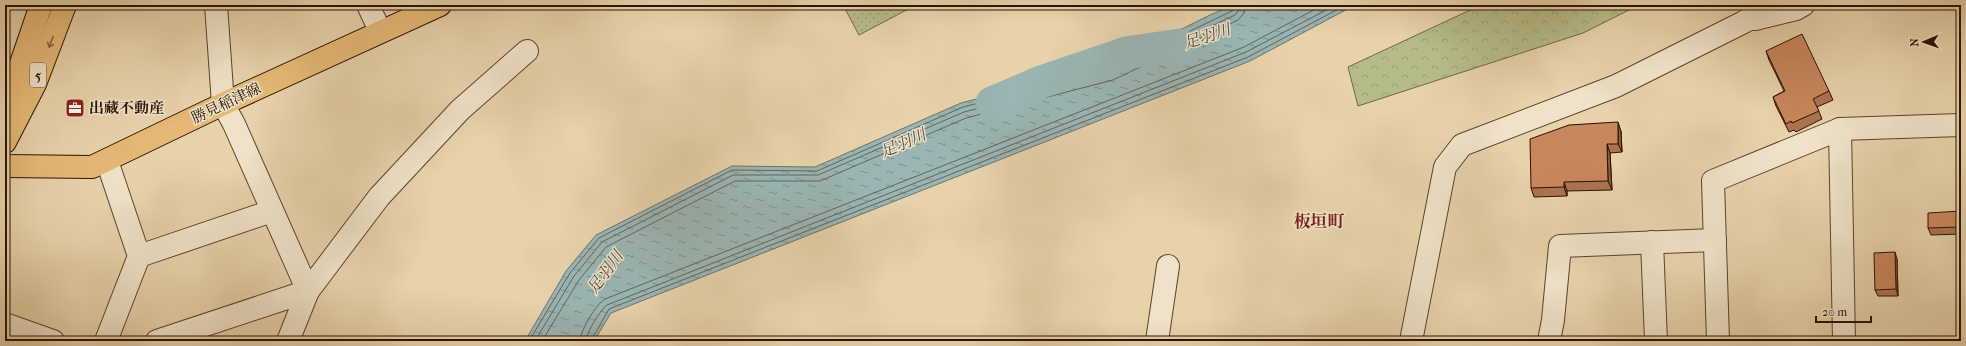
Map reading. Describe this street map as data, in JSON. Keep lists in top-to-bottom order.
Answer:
{
  "streets": {
    "main road": ["5", "勝見稲津線"]
  },
  "districts": ["板垣町"],
  "water": ["足羽川"],
  "places": {
    "office": ["出藏不動産"]
  },
  "scale_bar": "20 m",
  "north": "left"
}
